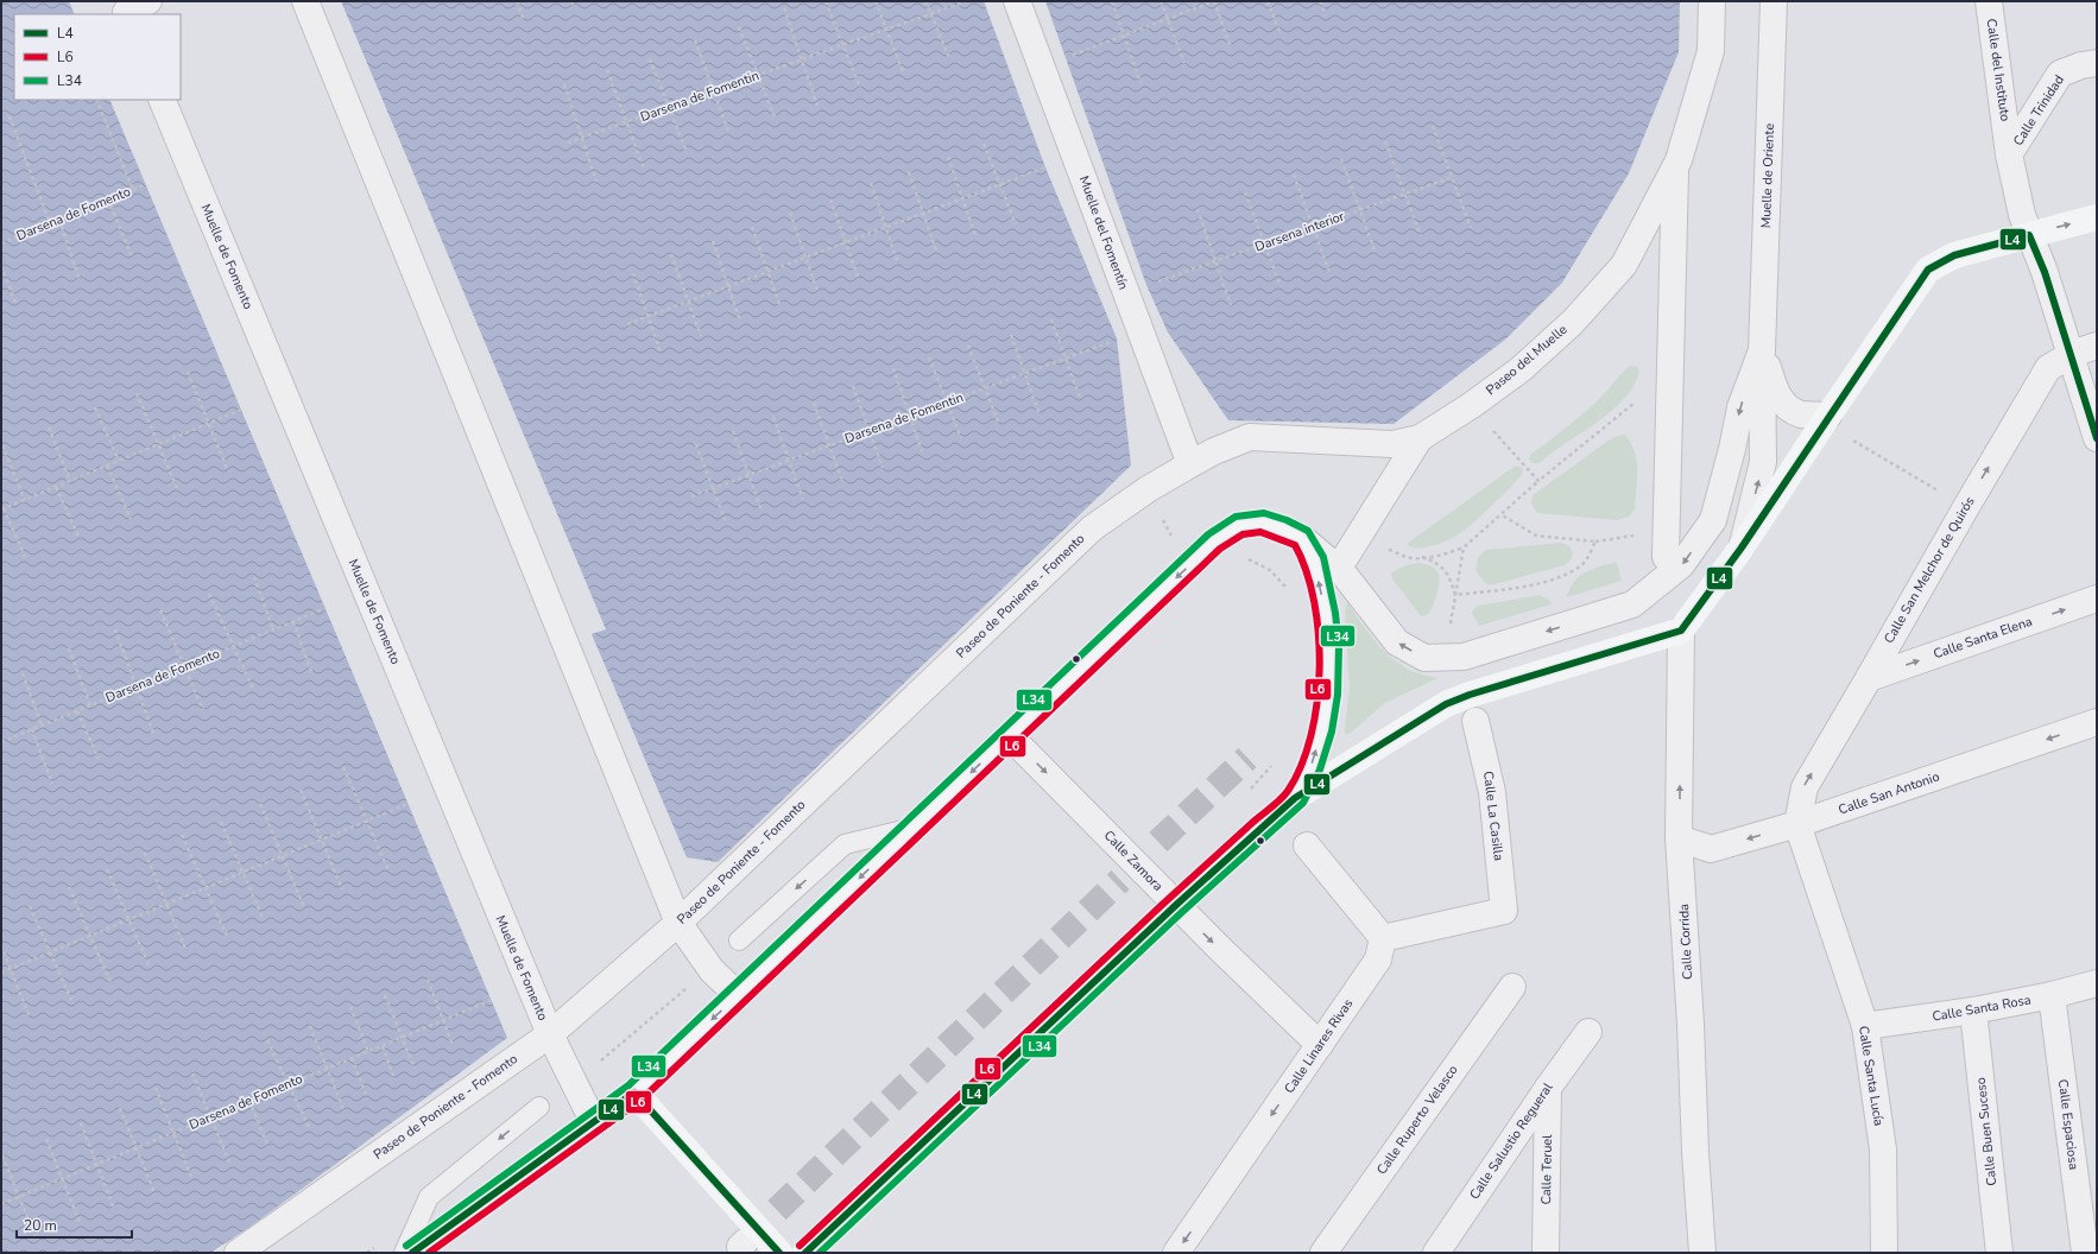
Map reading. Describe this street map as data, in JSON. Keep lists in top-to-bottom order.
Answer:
{
  "streets": {
    "street": [
      "Calle del Instituto",
      "Calle Trinidad",
      "Muelle de Oriente",
      "Muelle del Fomentín",
      "Muelle de Fomento",
      "Paseo del Muelle",
      "Calle San Melchor de Quirós",
      "Paseo de Poniente - Fomento",
      "Calle Santa Elena",
      "Calle San Antonio",
      "Calle La Casilla",
      "Calle Zamora",
      "Calle Corrida",
      "Calle Santa Rosa",
      "Calle Linares Rivas",
      "Calle Santa Lucía",
      "Calle Ruperto Velasco",
      "Calle Espaciosa",
      "Calle Buen Suceso",
      "Calle Salustio Regueral",
      "Calle Teruel"
    ],
    "path": ["Darsena de Fomentin", "Darsena de Fomento", "Darsena interior"]
  },
  "crossings": [
    ["Calle del Instituto", "Calle Trinidad"],
    ["Calle del Instituto", "Calle San Melchor de Quirós"],
    ["Muelle del Fomentín", "Paseo del Muelle"],
    ["Muelle de Fomento", "Paseo de Poniente - Fomento"],
    ["Paseo del Muelle", "Paseo de Poniente - Fomento"],
    ["Calle San Melchor de Quirós", "Calle Santa Elena"],
    ["Calle San Melchor de Quirós", "Calle San Antonio"],
    ["Calle San Melchor de Quirós", "Calle Santa Lucía"],
    ["Calle San Antonio", "Calle Corrida"],
    ["Calle San Antonio", "Calle Santa Lucía"],
    ["Calle La Casilla", "Calle Linares Rivas"],
    ["Calle Zamora", "Calle Linares Rivas"],
    ["Calle Santa Rosa", "Calle Santa Lucía"],
    ["Calle Santa Rosa", "Calle Espaciosa"],
    ["Calle Santa Rosa", "Calle Buen Suceso"],
    ["Calle Salustio Regueral", "Calle Teruel"]
  ],
  "one_way": ["Calle Santa Elena", "Calle San Antonio", "Calle Zamora"],
  "lines": ["transit line L4", "transit line L34", "transit line L6"],
  "legend": ["L4", "L6", "L34"],
  "scale_bar": "20 m"
}
